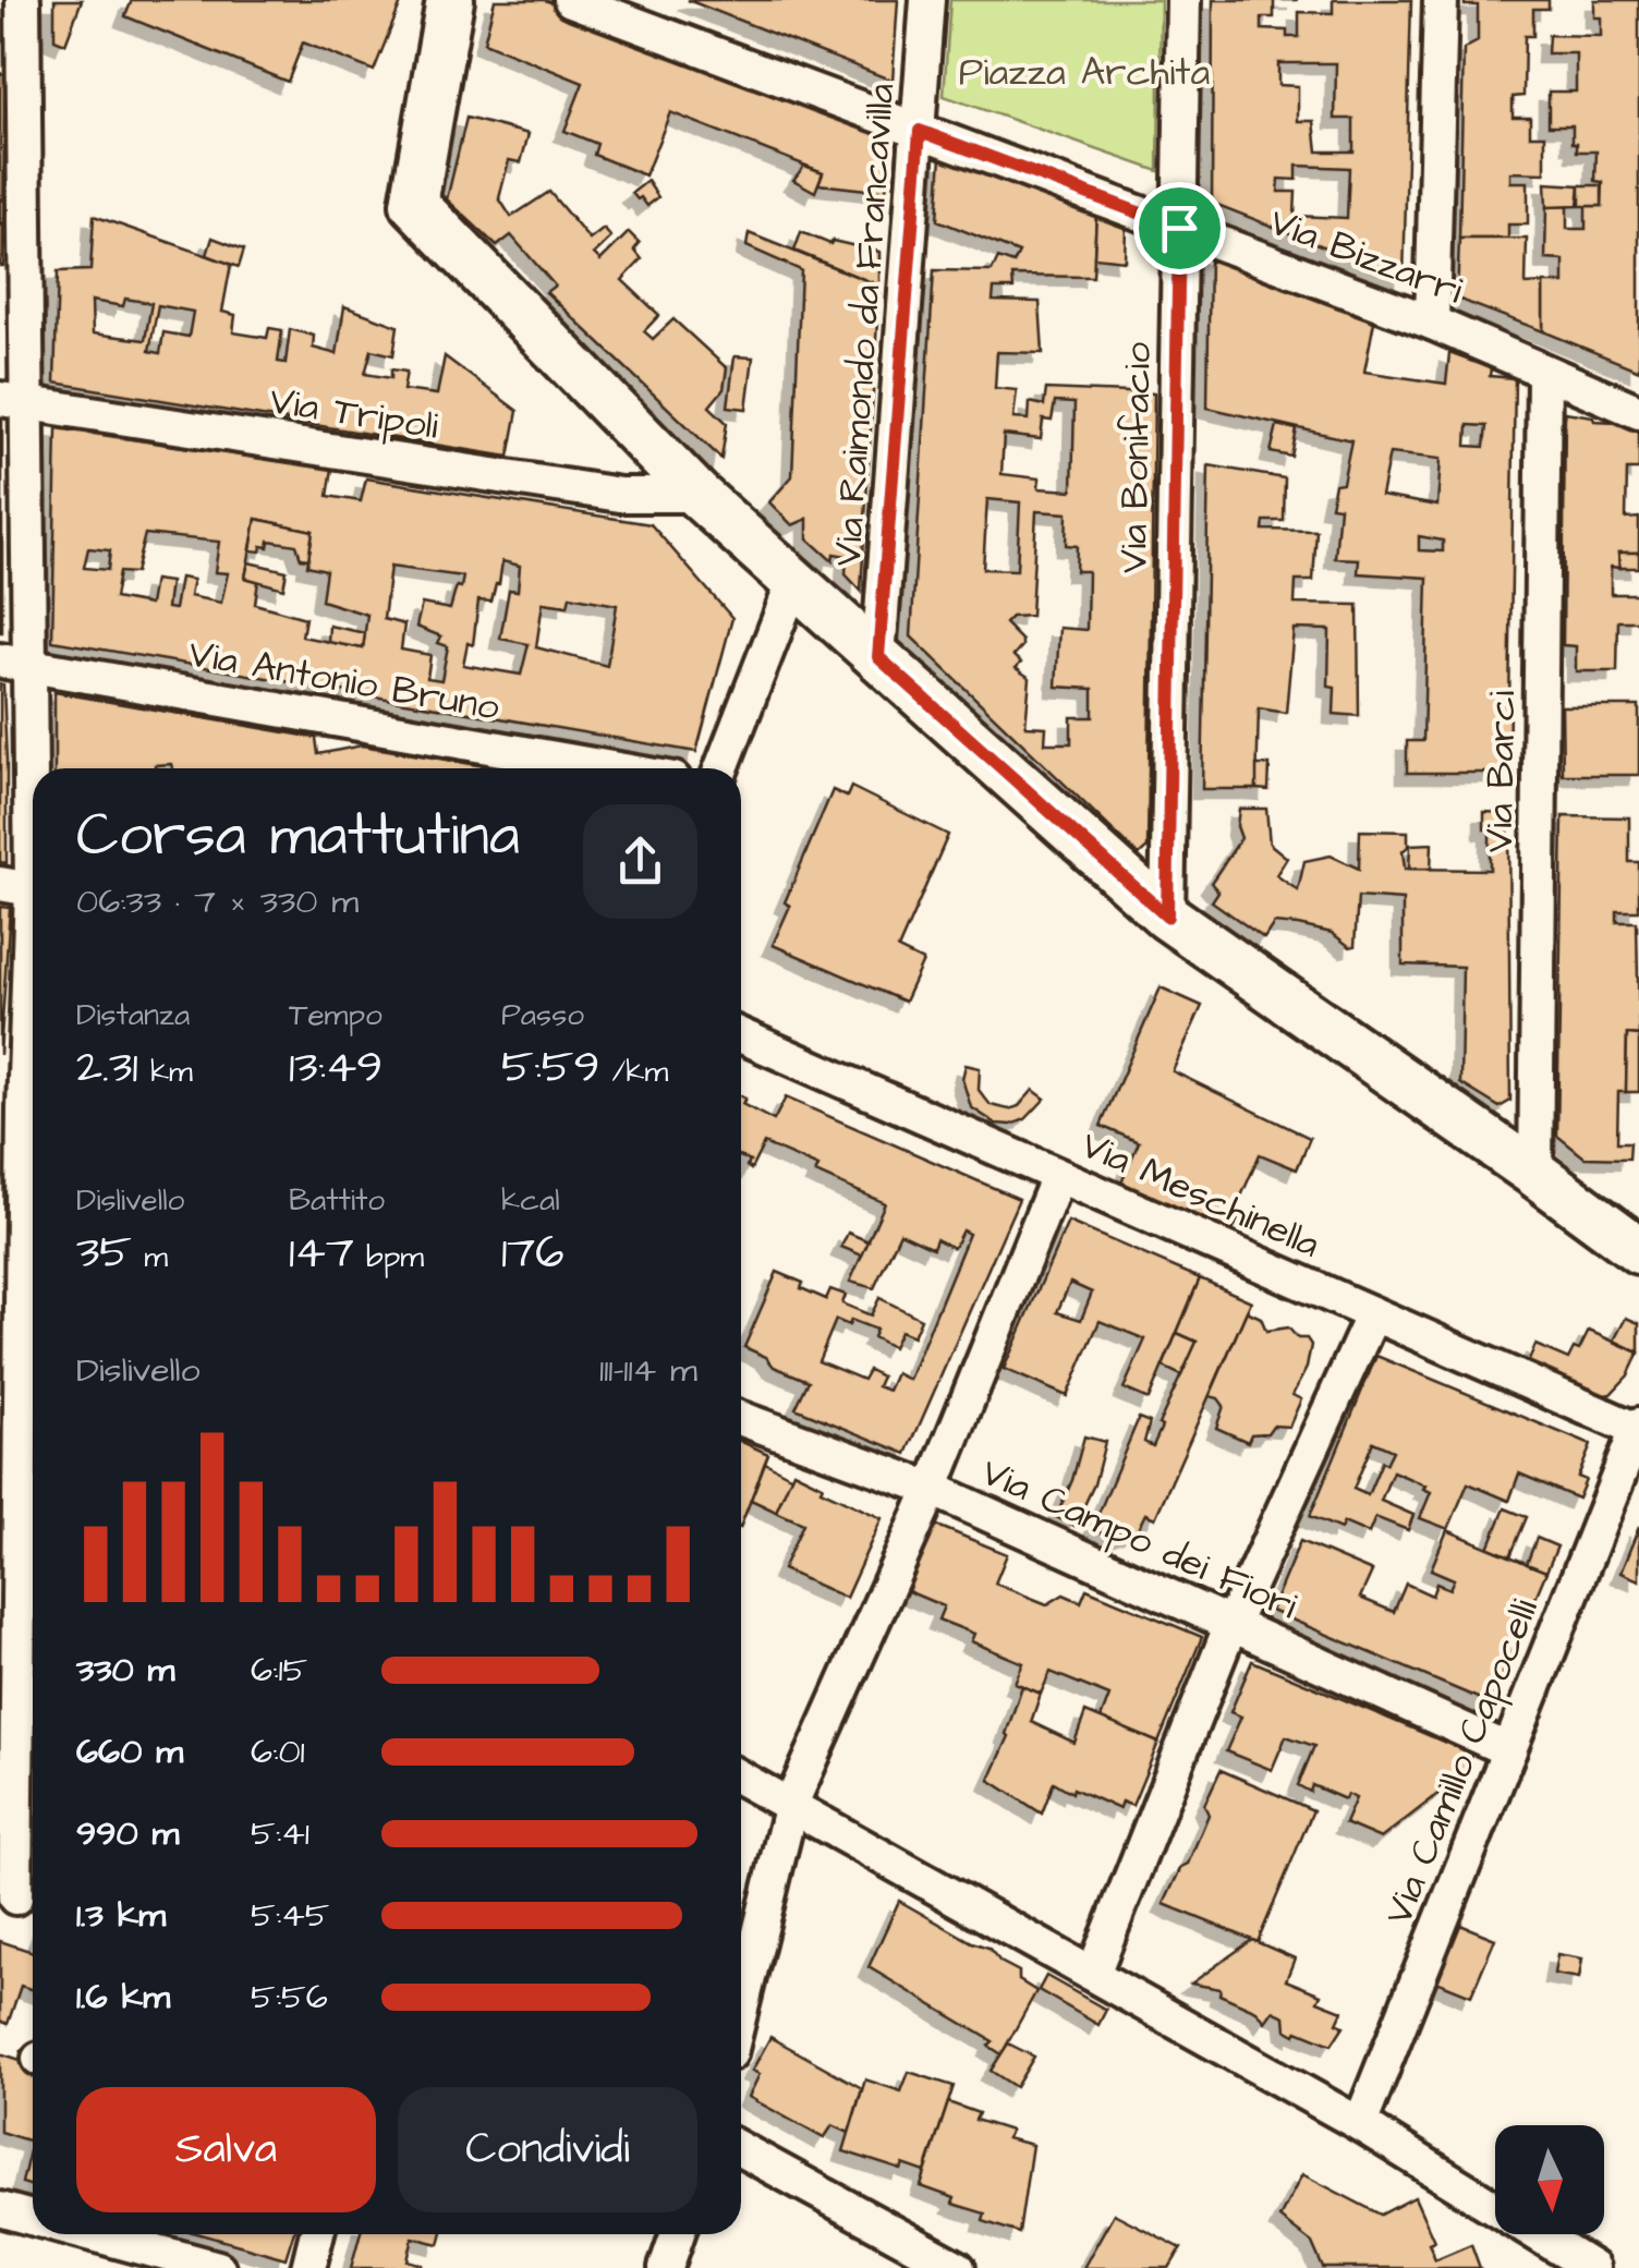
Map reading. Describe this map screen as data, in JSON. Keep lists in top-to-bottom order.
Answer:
{
  "streets": {
    "street": [
      "Via Bizzarri",
      "Via Raimondo da Francavilla",
      "Via Tripoli",
      "Via Bonifacio",
      "Via Antonio Bruno",
      "Via Barci",
      "Via Meschinella",
      "Via Campo dei Fiori",
      "Via Camillo Capocelli"
    ]
  },
  "crossings": [
    ["Via Bizzarri", "Via Raimondo da Francavilla"],
    ["Via Bizzarri", "Via Bonifacio"],
    ["Via Bizzarri", "Via Barci"],
    ["Via Meschinella", "Via Camillo Capocelli"],
    ["Via Campo dei Fiori", "Via Camillo Capocelli"]
  ],
  "parks": ["Piazza Archita"],
  "north": "bottom",
  "page": {
    "heading": ["Corsa mattutina", "06:33 · 7 × 330 m"],
    "stats": [
      ["Distanza", "2.31 km"],
      ["Tempo", "13:49"],
      ["Passo", "5:59 /km"],
      ["Dislivello", "35 m"],
      ["Battito", "147 bpm"],
      ["kcal", "176"]
    ],
    "chart": ["Dislivello", "111–114 m"],
    "list": [
      {
        "name": "330 m",
        "note": "6:15"
      },
      {
        "name": "660 m",
        "note": "6:01"
      },
      {
        "name": "990 m",
        "note": "5:41"
      },
      {
        "name": "1.3 km",
        "note": "5:45"
      },
      {
        "name": "1.6 km",
        "note": "5:56"
      }
    ],
    "buttons": ["Salva", "Condividi"]
  }
}
